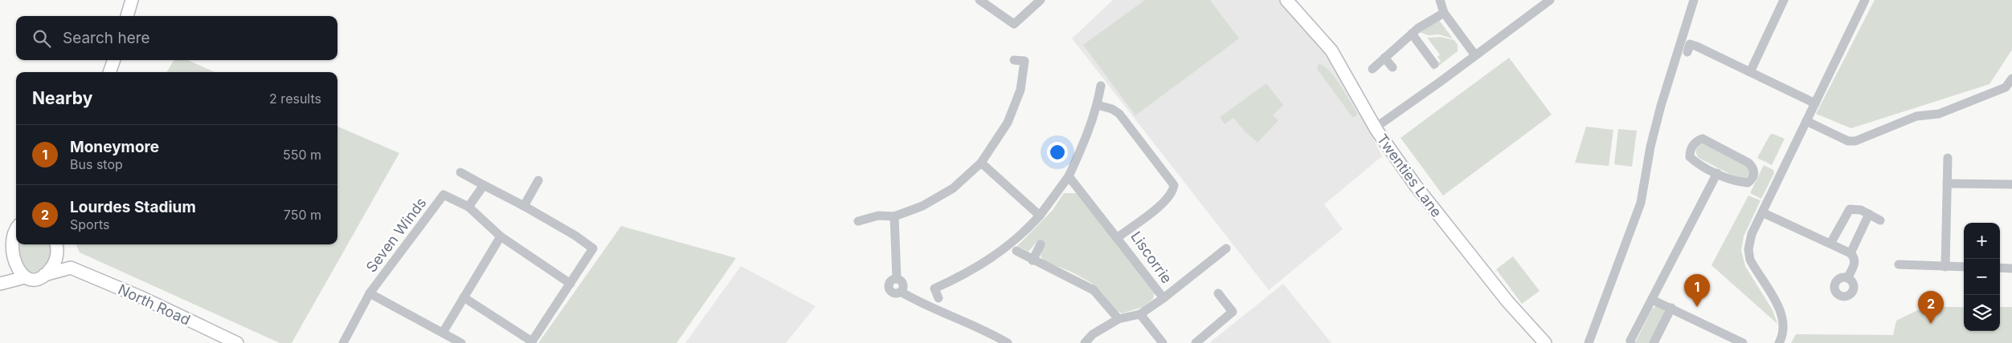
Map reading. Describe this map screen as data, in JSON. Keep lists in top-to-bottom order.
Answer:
{
  "streets": {
    "street": [
      "Twenties Lane",
      "Seven Winds",
      "Liscorrie",
      "North Road"
    ]
  },
  "page": {
    "search": "Search here",
    "heading": ["Nearby", "2 results"],
    "list": [
      {
        "mark": "1",
        "name": "Moneymore",
        "note": "Bus stop",
        "value": "550 m"
      },
      {
        "mark": "2",
        "name": "Lourdes Stadium",
        "note": "Sports",
        "value": "750 m"
      }
    ],
    "map_buttons": ["+", "−"],
    "pins": ["1", "2"]
  }
}
